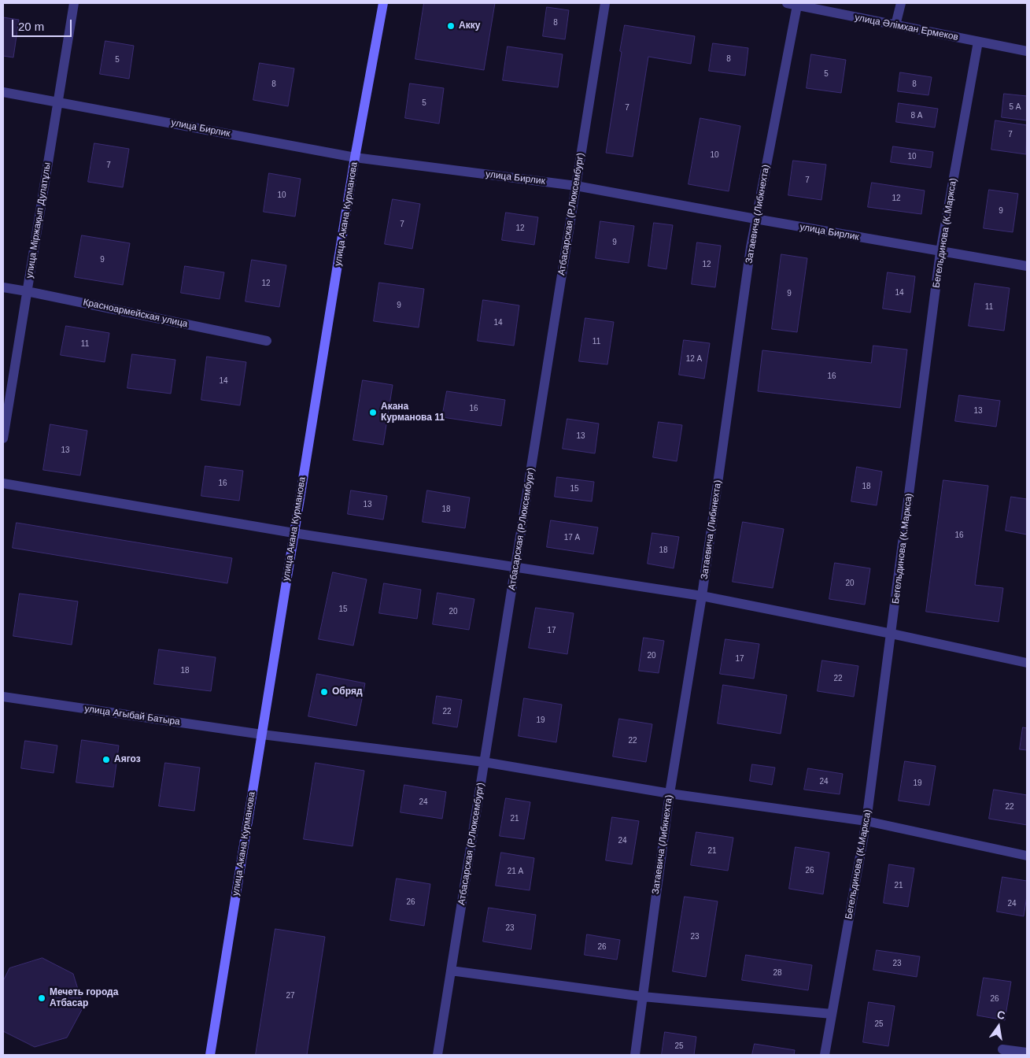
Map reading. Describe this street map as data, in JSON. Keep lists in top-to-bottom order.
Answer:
{
  "streets": {
    "main road": ["улица Акана Курманова"],
    "street": [
      "улица Әлімхан Ермеков",
      "улица Бирлик",
      "Атбасарская (Р.Люксембург)",
      "Затаевича (Либкнехта)",
      "улица Міржақып Дулатұлы",
      "Бегельдинова (К.Маркса)",
      "Красноармейская улица",
      "улица Агыбай Батыра"
    ]
  },
  "crossings": [
    ["улица Әлімхан Ермеков", "Затаевича (Либкнехта)"],
    ["улица Әлімхан Ермеков", "Бегельдинова (К.Маркса)"],
    ["улица Бирлик", "улица Акана Курманова"],
    ["улица Бирлик", "Атбасарская (Р.Люксембург)"],
    ["улица Бирлик", "Затаевича (Либкнехта)"],
    ["улица Бирлик", "улица Міржақып Дулатұлы"],
    ["улица Бирлик", "Бегельдинова (К.Маркса)"],
    ["улица Акана Курманова", "улица Агыбай Батыра"],
    ["Атбасарская (Р.Люксембург)", "улица Агыбай Батыра"],
    ["Затаевича (Либкнехта)", "улица Агыбай Батыра"],
    ["улица Міржақып Дулатұлы", "Красноармейская улица"],
    ["Бегельдинова (К.Маркса)", "улица Агыбай Батыра"]
  ],
  "places": [
    "Акку",
    "Акана Курманова 11",
    "Обряд",
    "Аягоз",
    "Мечеть города Атбасар"
  ],
  "house_numbers": [
    "8",
    "8",
    "5",
    "5",
    "8",
    "8",
    "5",
    "5 A",
    "7",
    "8 А",
    "7",
    "10",
    "10",
    "7",
    "7",
    "10",
    "12",
    "9",
    "7",
    "12",
    "9",
    "9",
    "12",
    "12",
    "14",
    "9",
    "9",
    "11",
    "14",
    "11",
    "11",
    "12 А",
    "16",
    "14",
    "16",
    "13",
    "13",
    "13",
    "16",
    "18",
    "15",
    "13",
    "18",
    "16",
    "17 А",
    "18",
    "20",
    "15",
    "20",
    "17",
    "20",
    "17",
    "18",
    "22",
    "22",
    "19",
    "22",
    "24",
    "19",
    "24",
    "22",
    "21",
    "24",
    "21",
    "26",
    "21 А",
    "21",
    "26",
    "24",
    "23",
    "23",
    "26",
    "23",
    "28",
    "27",
    "26",
    "25",
    "25"
  ],
  "scale_bar": "20 m",
  "north": "top"
}
